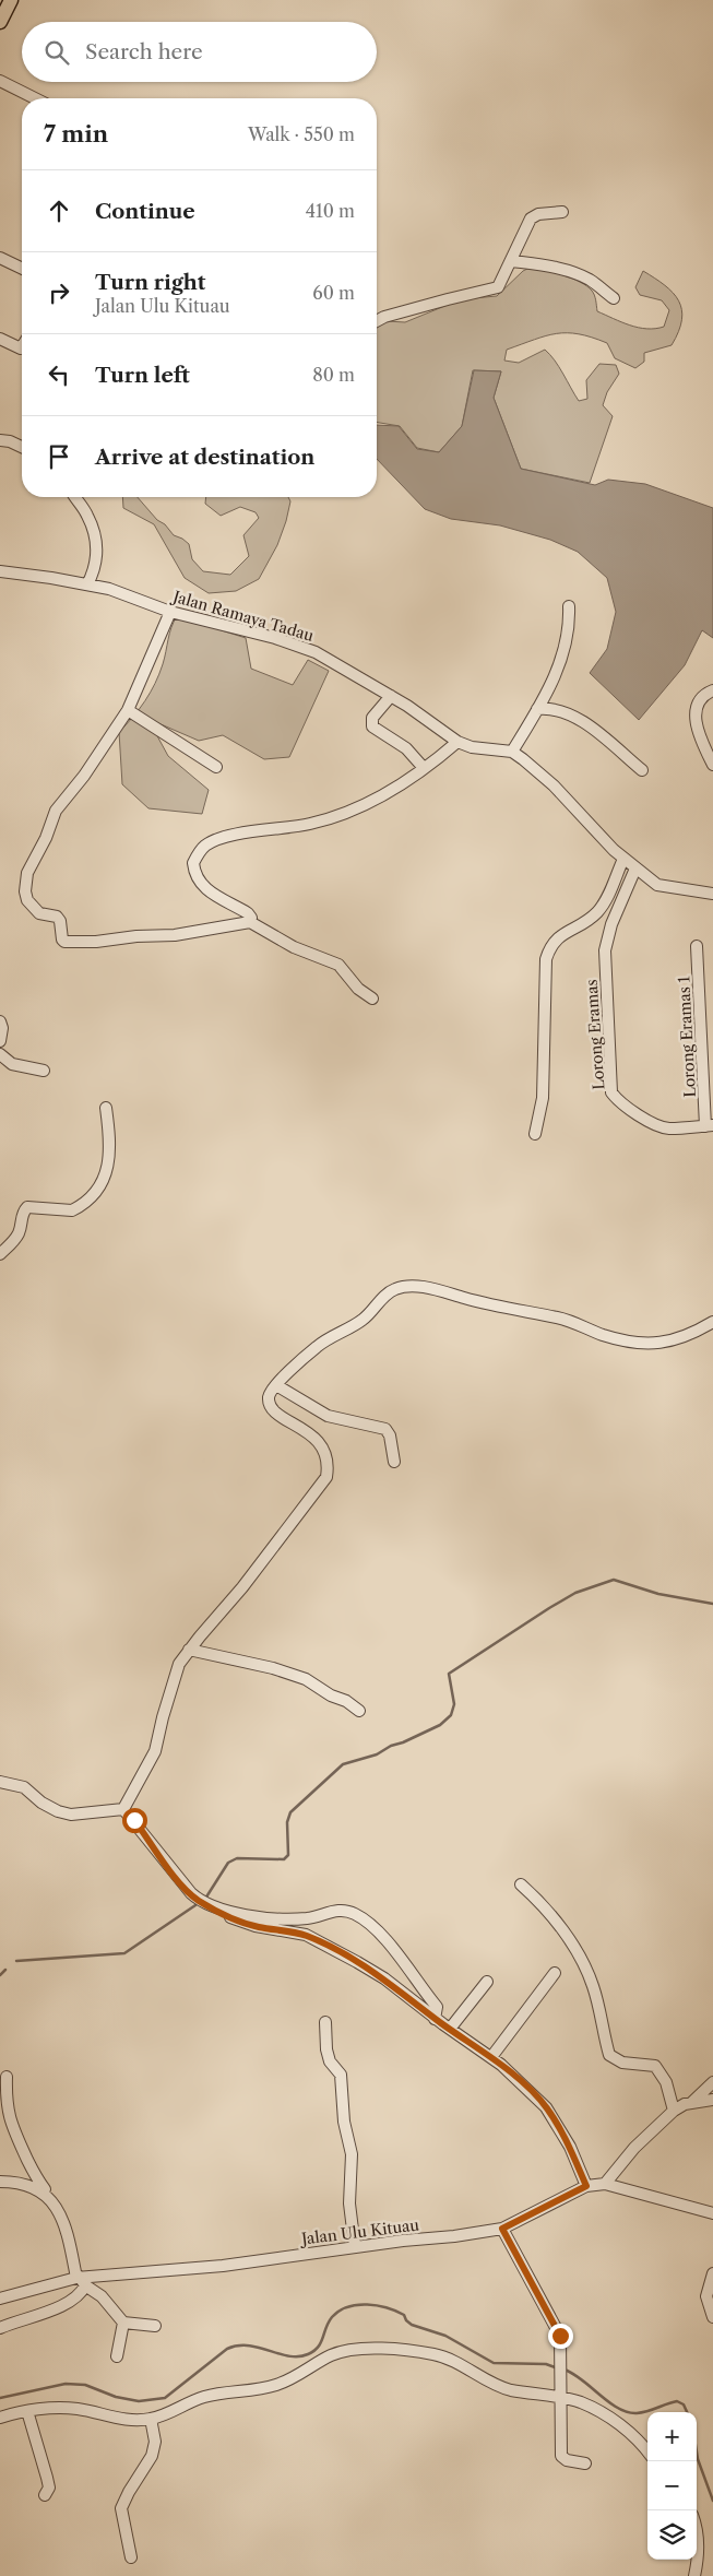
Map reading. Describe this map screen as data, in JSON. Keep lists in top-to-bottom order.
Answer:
{
  "streets": {
    "street": [
      "Jalan Ramaya Tadau",
      "Lorong Eramas",
      "Lorong Eramas 1",
      "Jalan Ulu Kituau"
    ]
  },
  "crossings": [
    ["Lorong Eramas", "Lorong Eramas 1"]
  ],
  "page": {
    "search": "Search here",
    "heading": ["7 min", "Walk · 550 m"],
    "list": [
      ["Continue", "410 m"],
      ["Turn right", "Jalan Ulu Kituau", "60 m"],
      ["Turn left", "80 m"],
      "Arrive at destination"
    ],
    "map_buttons": ["+", "−"]
  }
}
